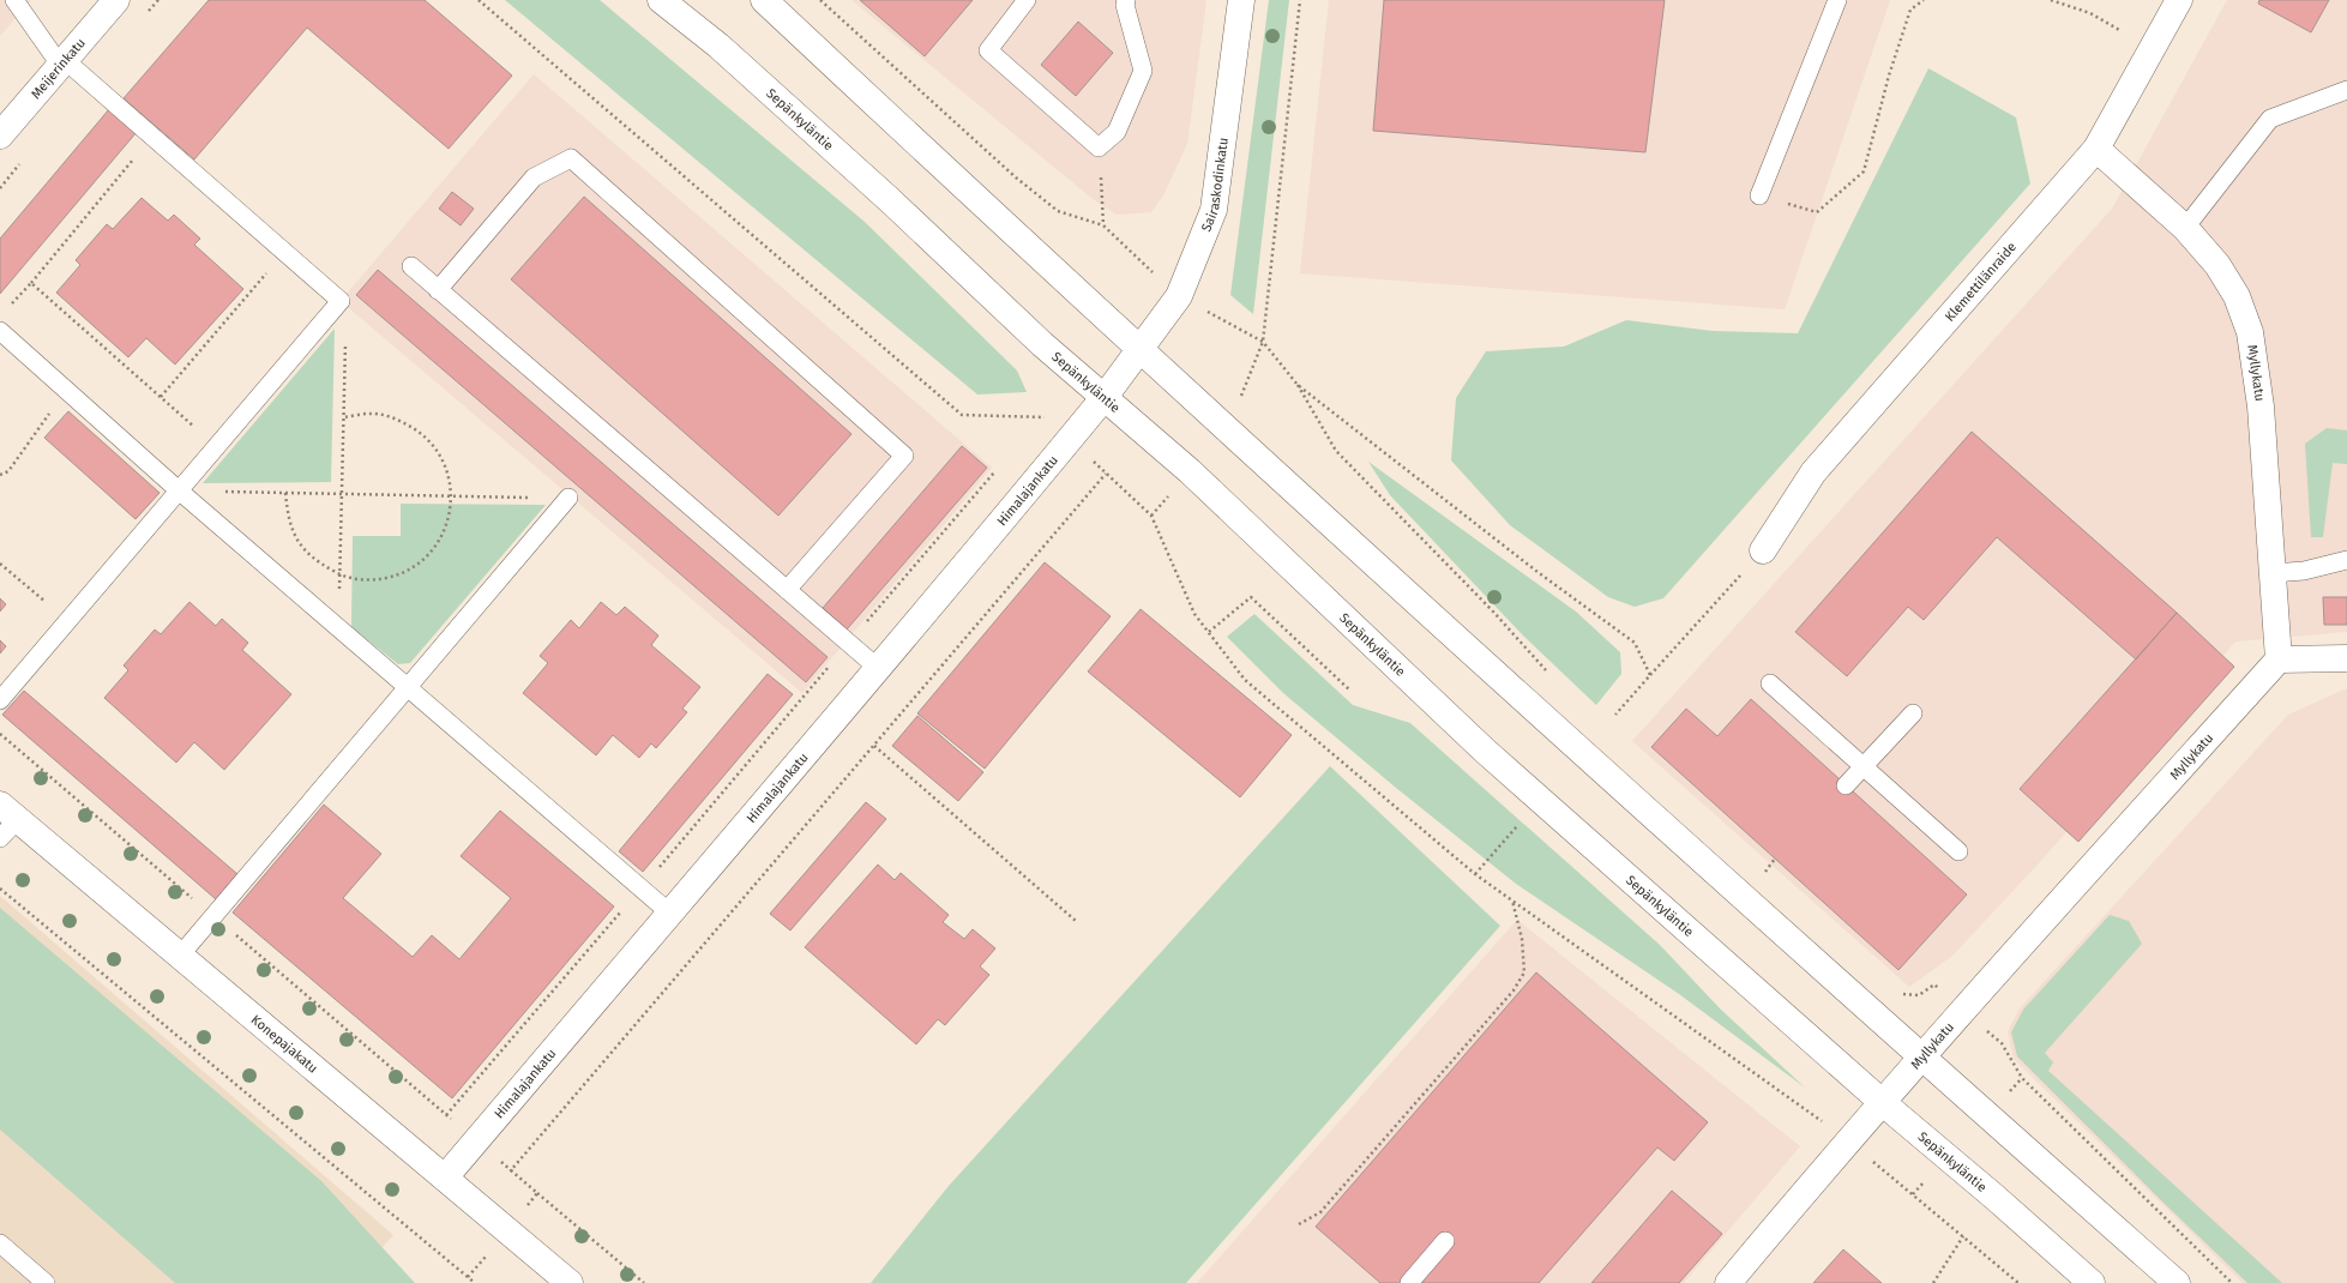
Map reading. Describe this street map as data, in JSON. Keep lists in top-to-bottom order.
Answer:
{
  "streets": {
    "main road": [
      "Meijerinkatu",
      "Sepänkyläntie",
      "Sairaskodinkatu",
      "Klemettilänraide",
      "Myllykatu",
      "Himalajankatu",
      "Konepajakatu"
    ]
  },
  "crossings": [
    ["Sepänkyläntie", "Sairaskodinkatu"],
    ["Sepänkyläntie", "Myllykatu"],
    ["Sepänkyläntie", "Himalajankatu"],
    ["Sairaskodinkatu", "Himalajankatu"],
    ["Klemettilänraide", "Myllykatu"],
    ["Himalajankatu", "Konepajakatu"]
  ]
}
